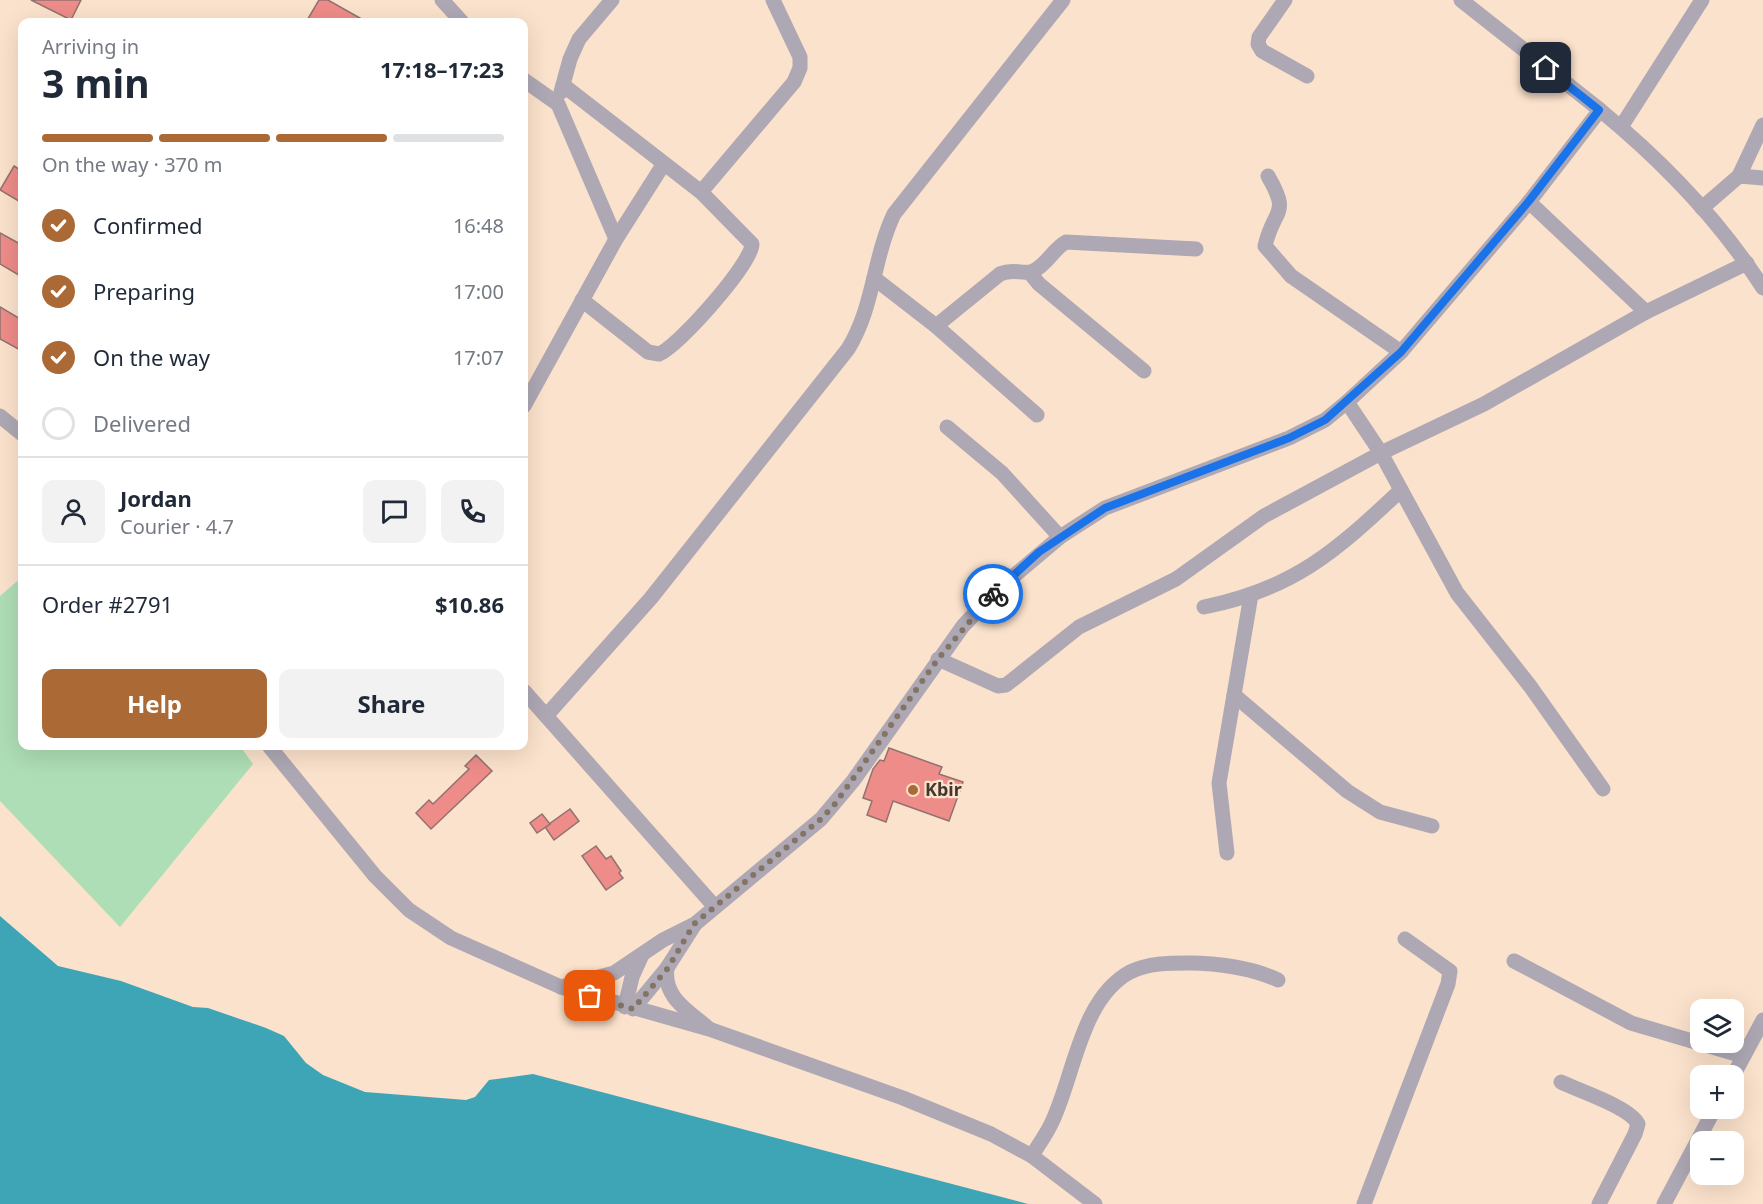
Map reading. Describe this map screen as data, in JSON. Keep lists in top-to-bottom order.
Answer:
{
  "places": ["Kbir"],
  "page": {
    "heading": ["3 min", "Arriving in", "17:18–17:23"],
    "panel": [
      "Jordan",
      "Courier · 4.7",
      "Order #2791",
      "$10.86"
    ],
    "bar": "On the way · 370 m",
    "list": [
      ["Confirmed", "16:48"],
      ["Preparing", "17:00"],
      ["On the way", "17:07"],
      "Delivered"
    ],
    "buttons": ["Help", "Share"],
    "map_buttons": ["+", "−"]
  }
}
